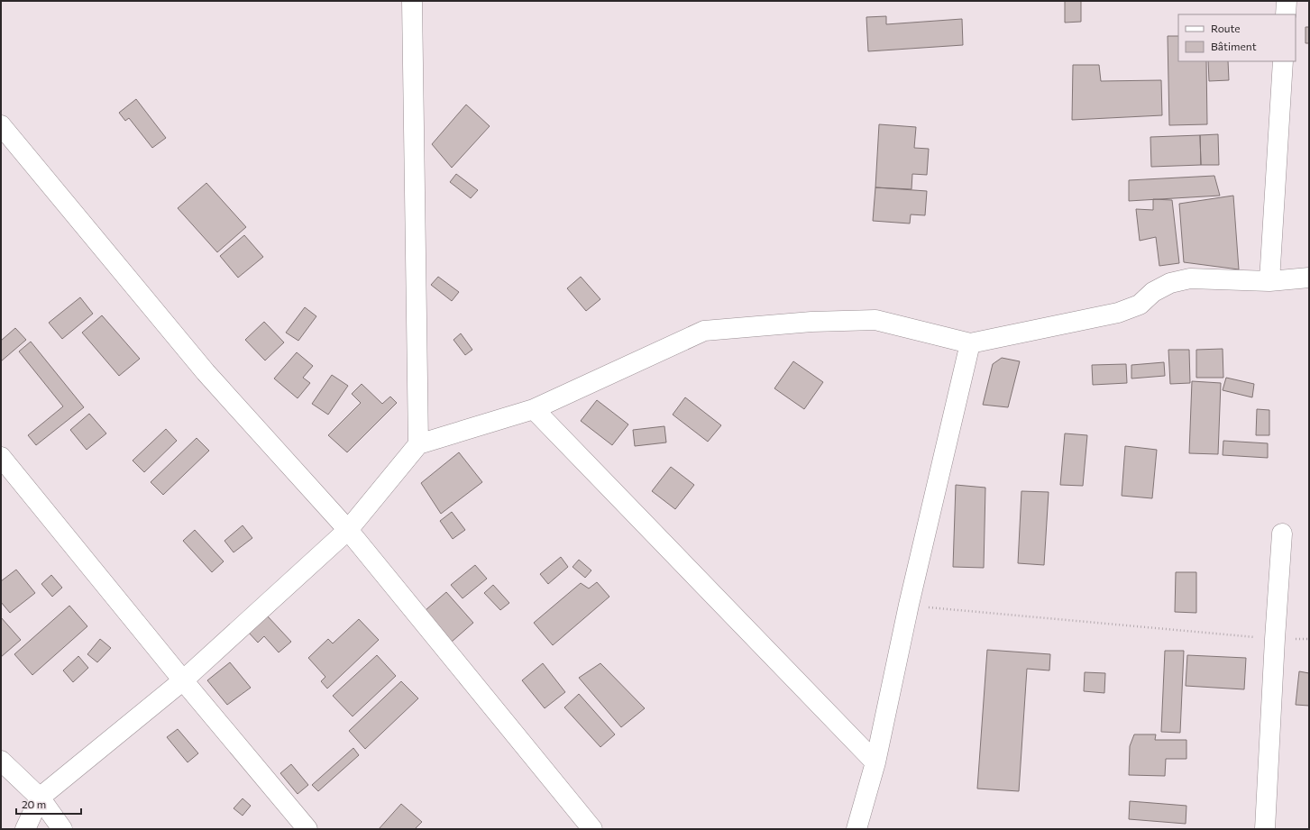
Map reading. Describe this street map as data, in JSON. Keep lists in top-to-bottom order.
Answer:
{
  "legend": ["Route", "Bâtiment"],
  "scale_bar": "20 m"
}
